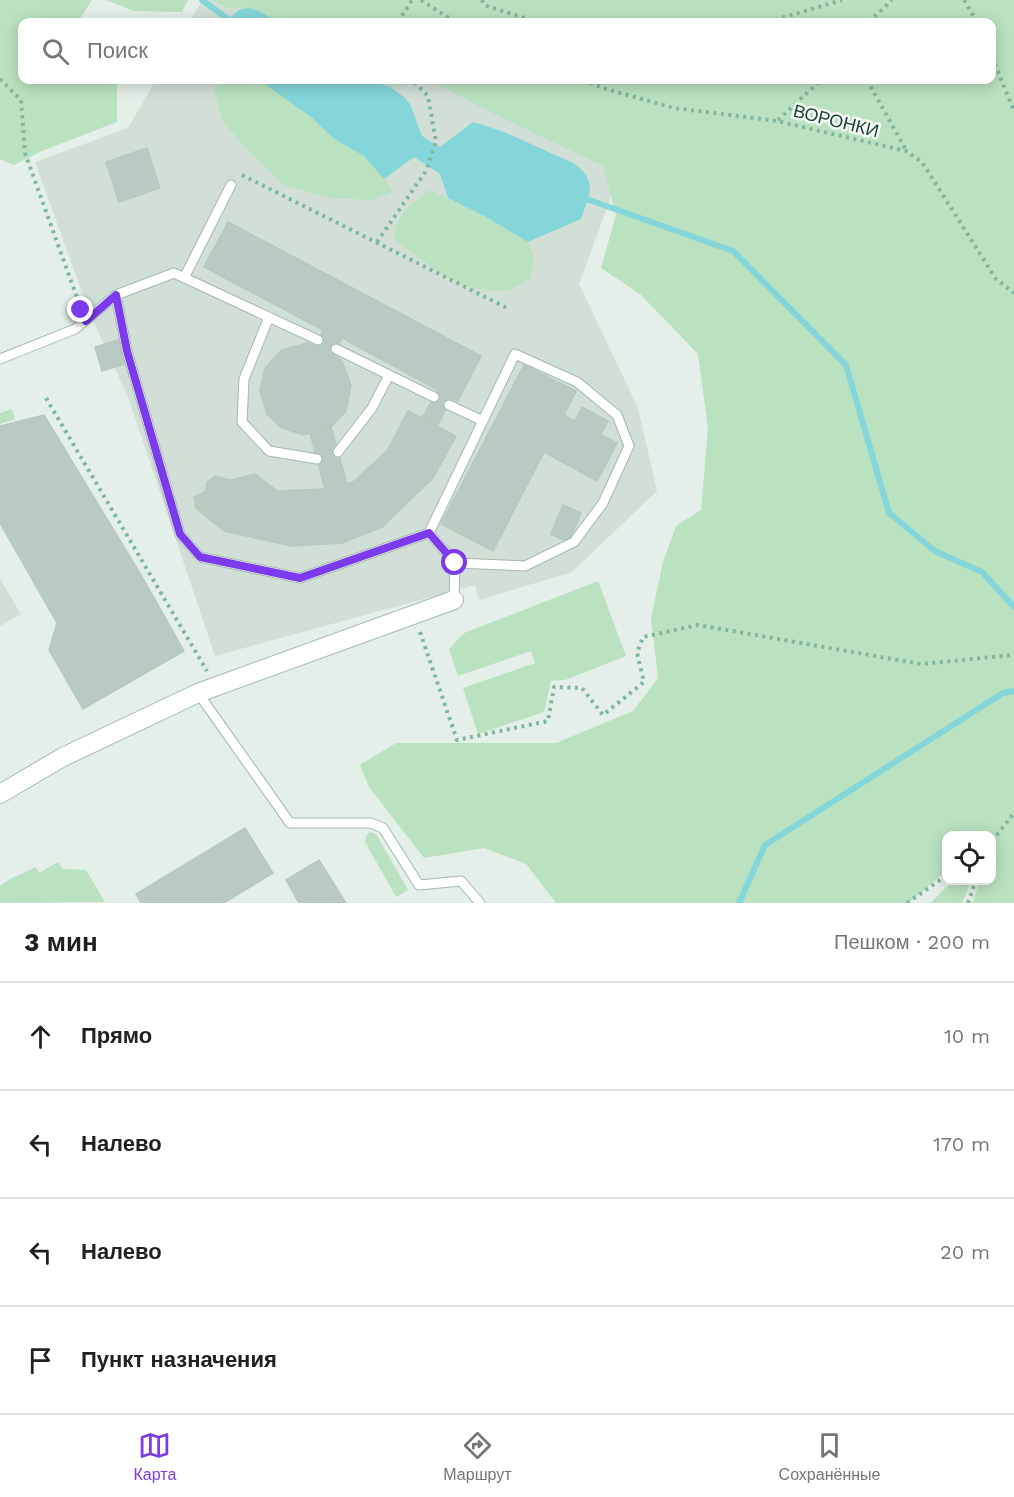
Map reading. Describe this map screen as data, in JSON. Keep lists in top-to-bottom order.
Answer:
{
  "streets": {
    "path": ["ВОРОНКИ"]
  },
  "page": {
    "search": "Поиск",
    "heading": ["3 мин", "Пешком · 200 m"],
    "list": [
      ["Прямо", "10 m"],
      ["Налево", "170 m"],
      ["Налево", "20 m"],
      "Пункт назначения"
    ],
    "nav": ["Карта", "Маршрут", "Сохранённые"]
  }
}
